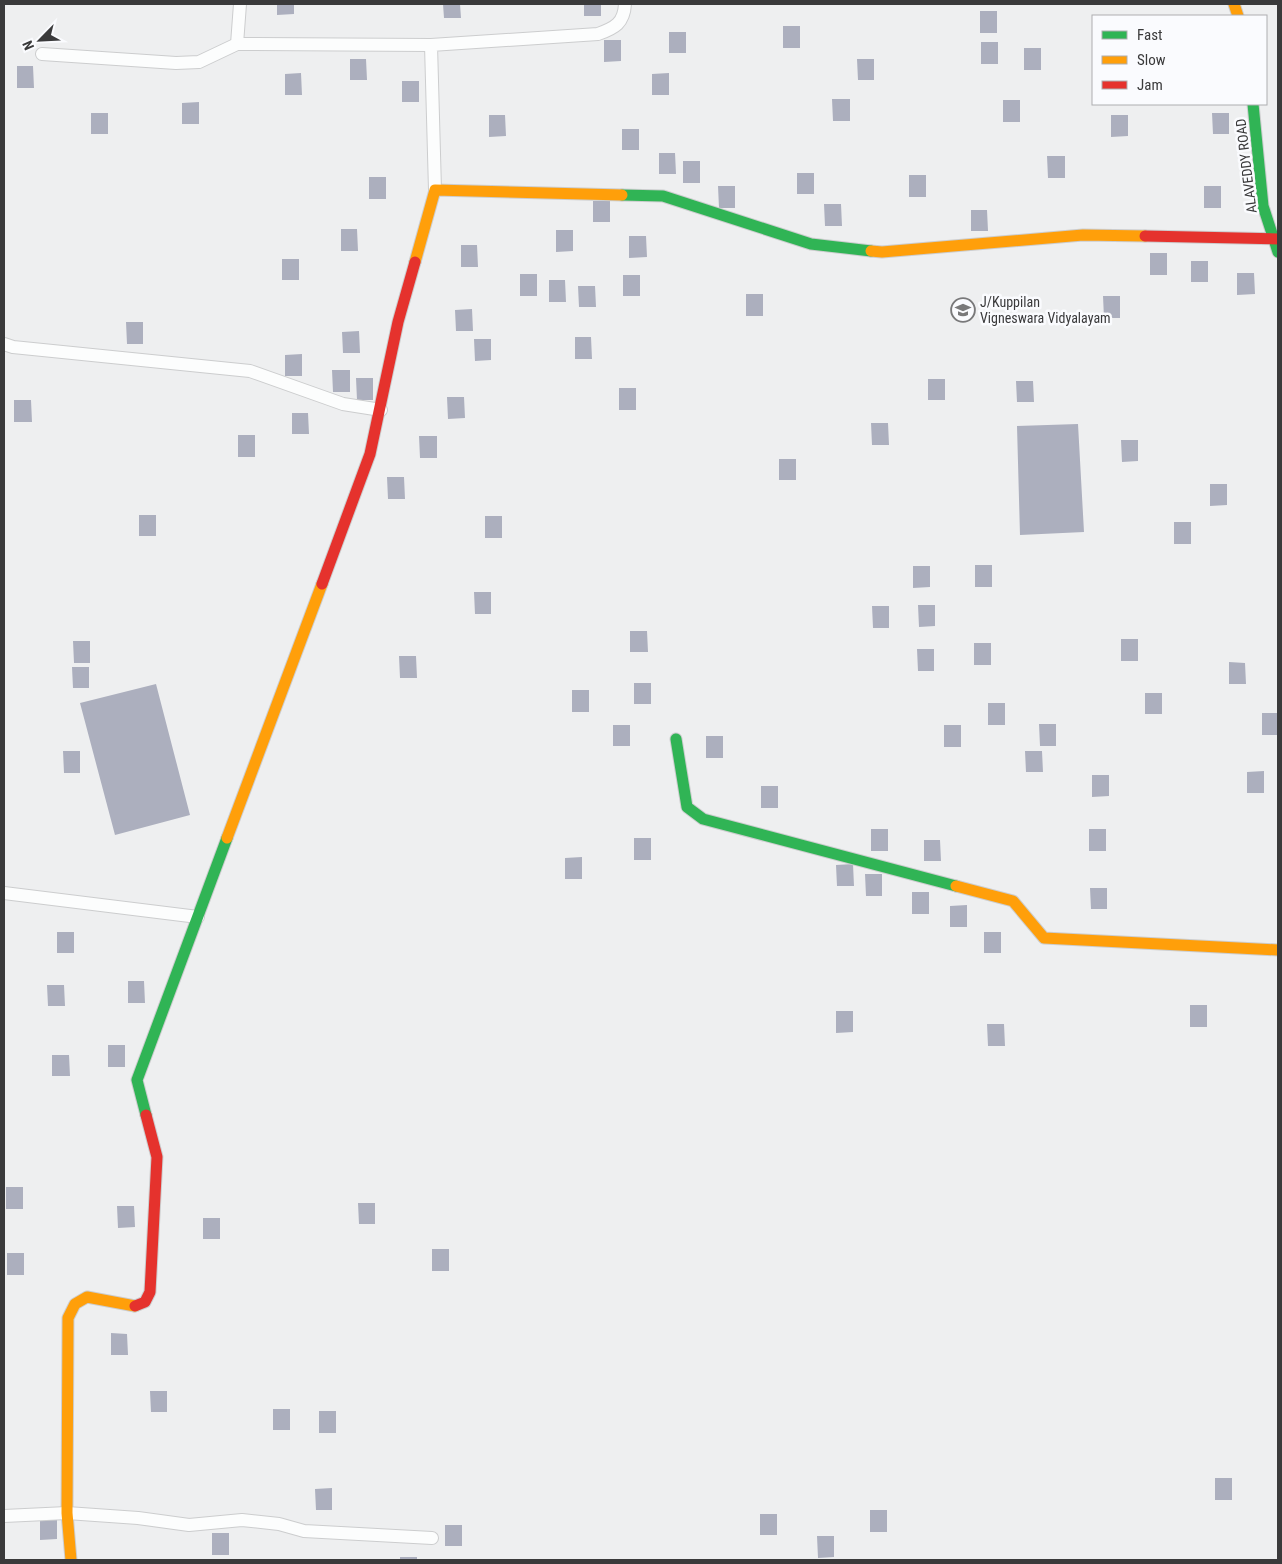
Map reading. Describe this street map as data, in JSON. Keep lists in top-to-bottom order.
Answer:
{
  "streets": {
    "street": ["ALAVEDDY ROAD"]
  },
  "places": {
    "school or university": ["J/Kuppilan Vigneswara Vidyalayam"]
  },
  "legend": ["Fast", "Slow", "Jam"],
  "north": "bottom left"
}
